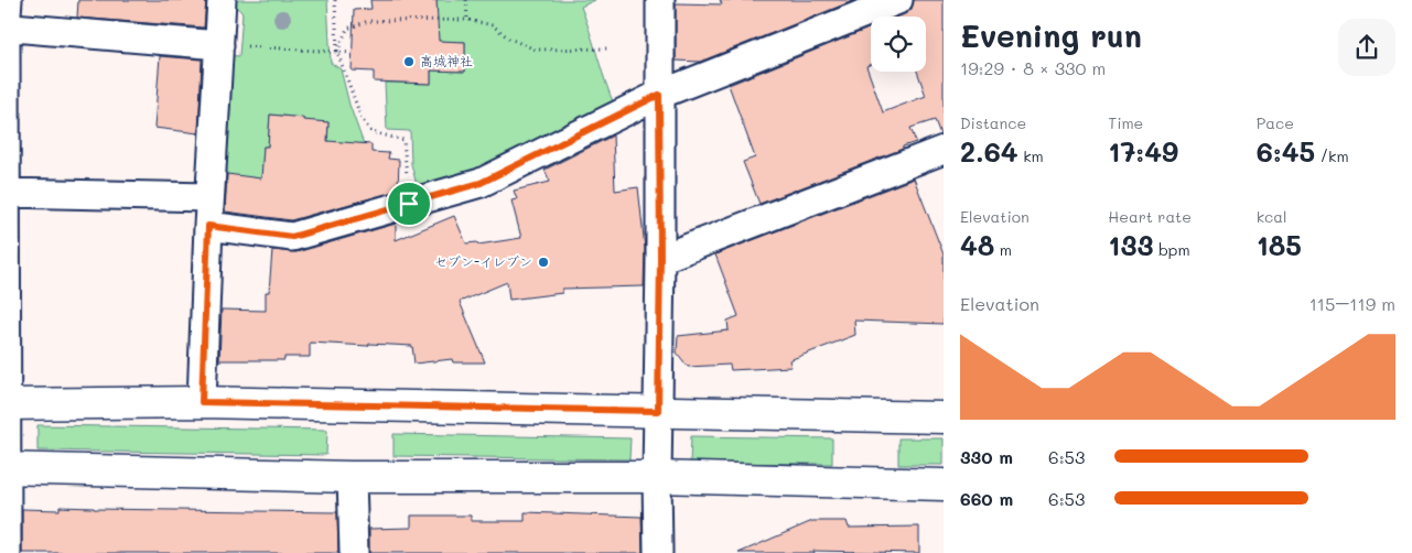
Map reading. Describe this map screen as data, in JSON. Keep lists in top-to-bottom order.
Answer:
{
  "places": ["高城神社", "セブン-イレブン"],
  "page": {
    "heading": ["Evening run", "19:29 · 8 × 330 m"],
    "stats": [
      ["Distance", "2.64 km"],
      ["Time", "17:49"],
      ["Pace", "6:45 /km"],
      ["Elevation", "48 m"],
      ["Heart rate", "133 bpm"],
      ["kcal", "185"]
    ],
    "chart": ["Elevation", "115–119 m"],
    "list": [
      {
        "name": "330 m",
        "note": "6:53"
      },
      {
        "name": "660 m",
        "note": "6:53"
      }
    ]
  }
}
